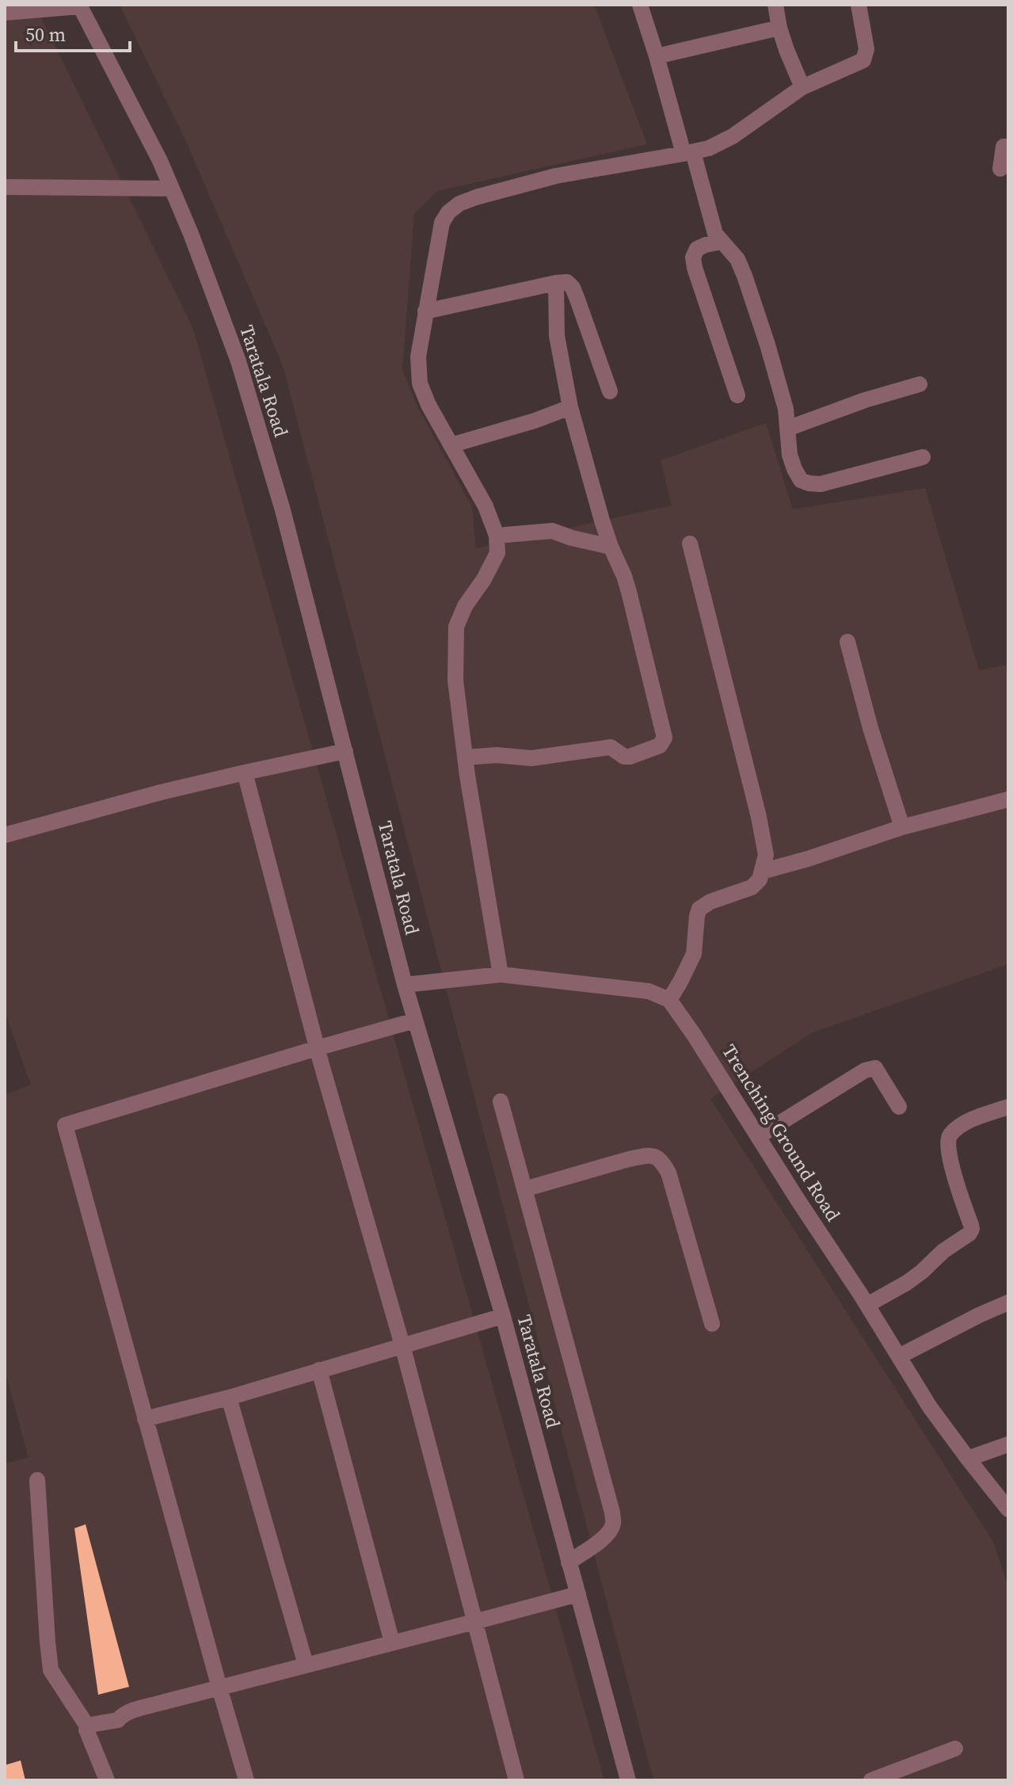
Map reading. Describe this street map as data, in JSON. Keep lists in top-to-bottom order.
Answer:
{
  "streets": {
    "street": ["Taratala Road", "Trenching Ground Road"]
  },
  "scale_bar": "50 m"
}
